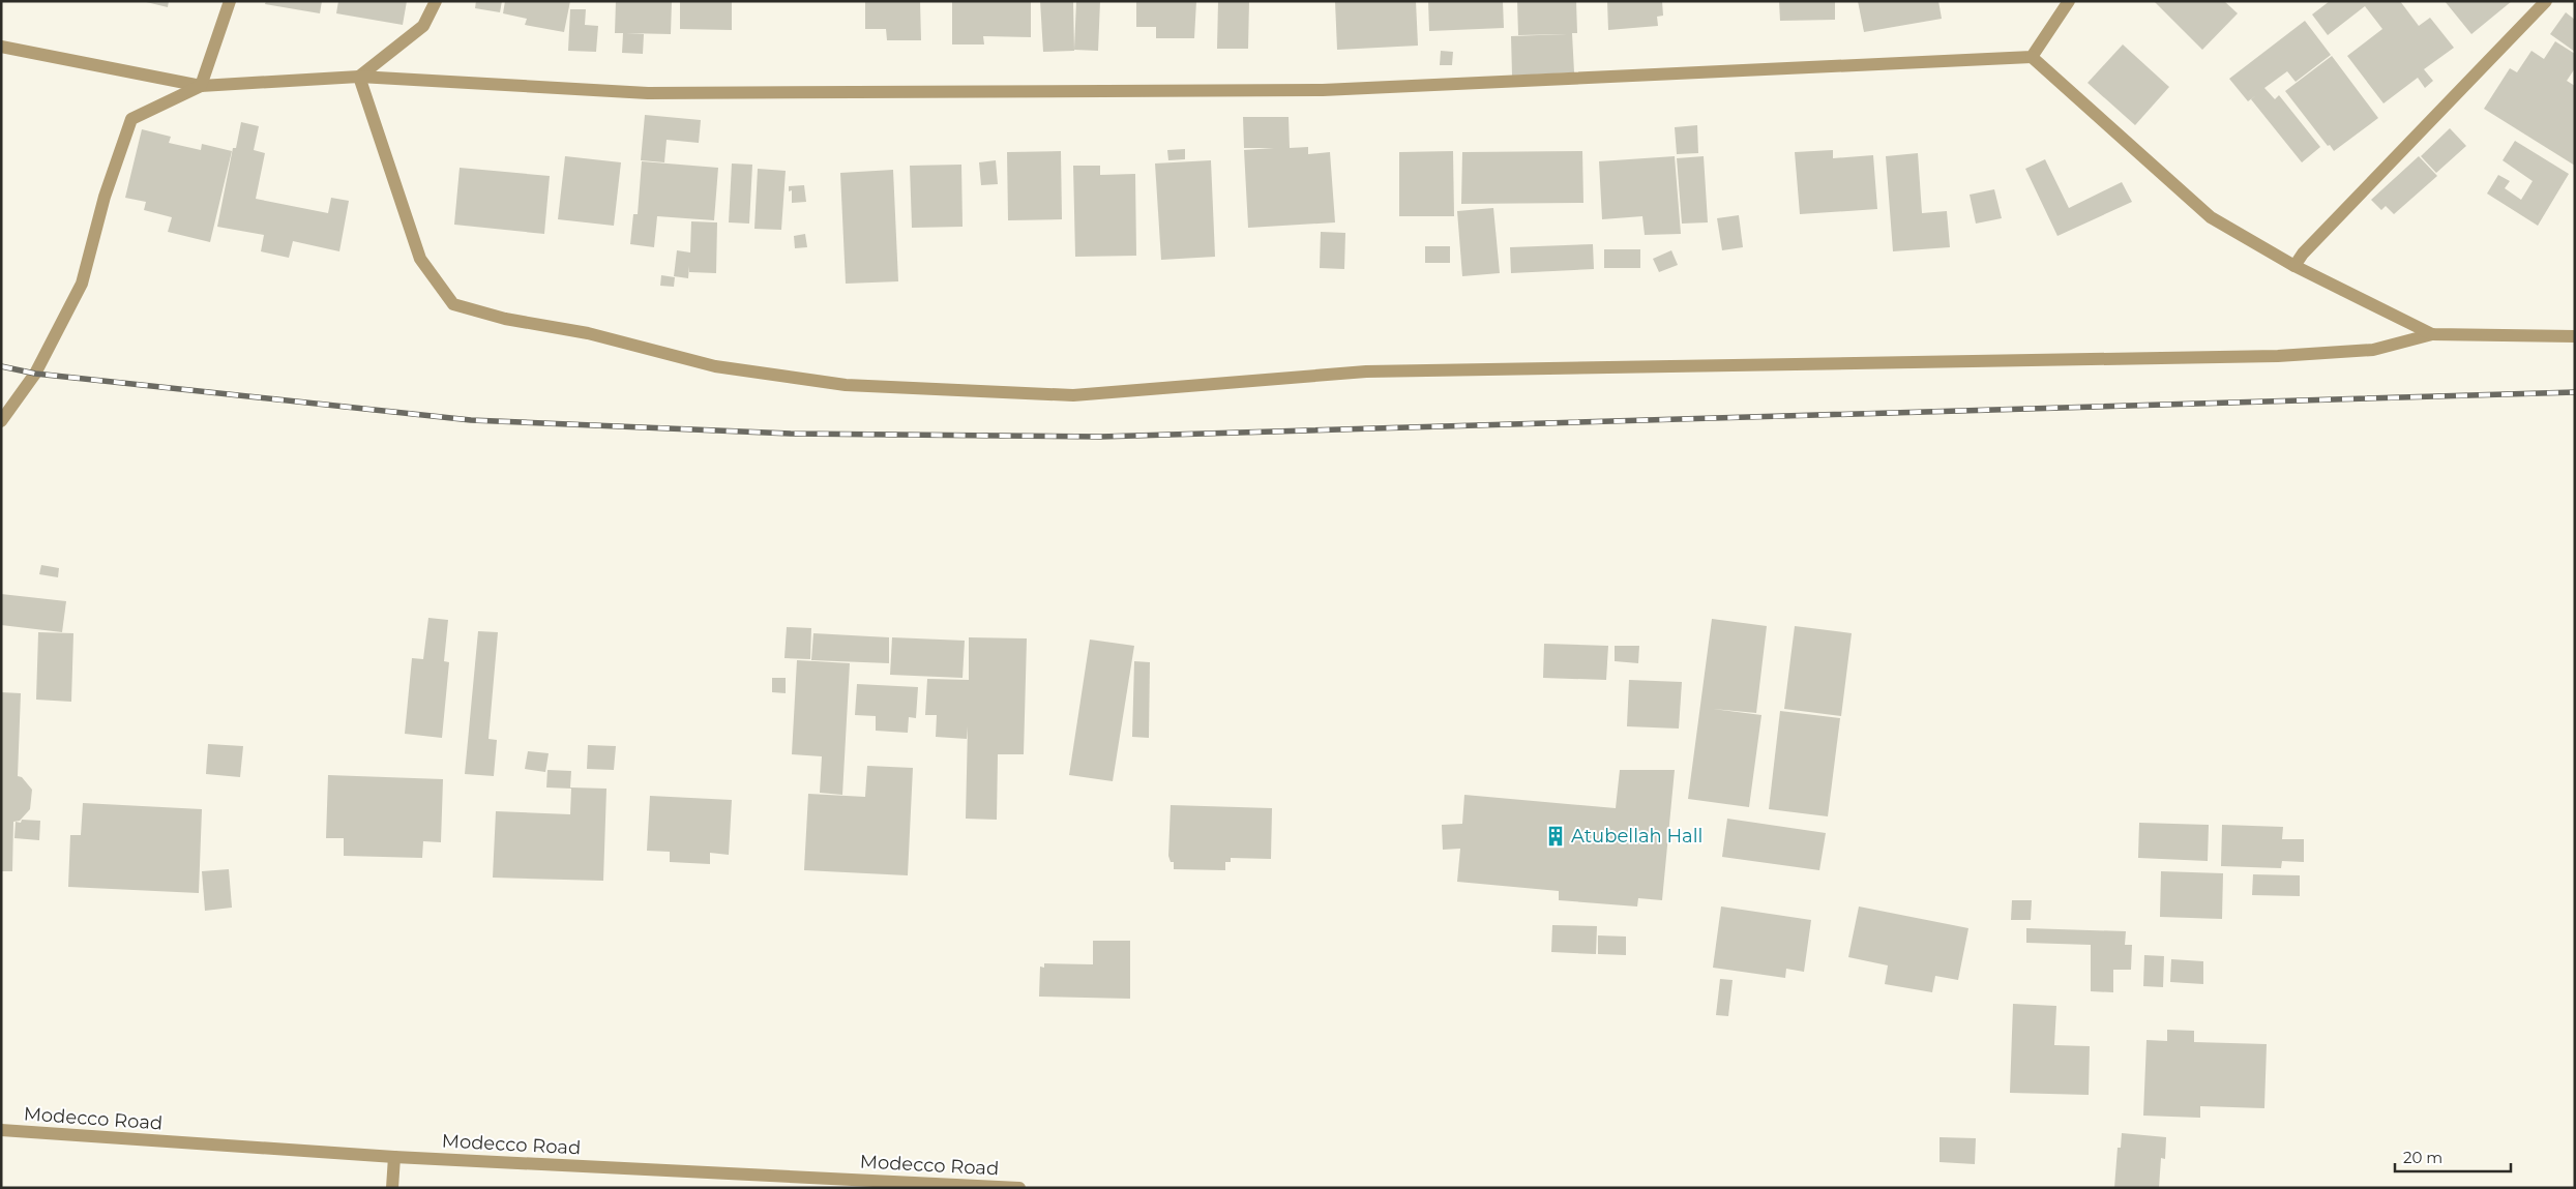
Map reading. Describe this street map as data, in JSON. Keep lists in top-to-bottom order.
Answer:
{
  "streets": {
    "street": ["Modecco Road"]
  },
  "places": {
    "building": ["Atubellah Hall"]
  },
  "scale_bar": "20 m"
}
